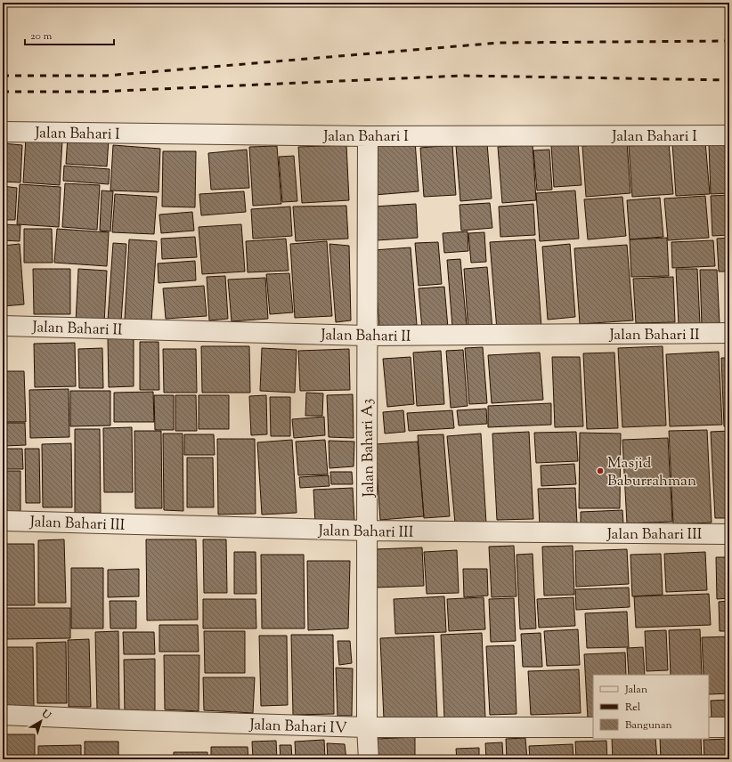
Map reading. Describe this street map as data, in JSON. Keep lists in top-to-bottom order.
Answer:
{
  "streets": {
    "street": [
      "Jalan Bahari I",
      "Jalan Bahari II",
      "Jalan Bahari A3",
      "Jalan Bahari III",
      "Jalan Bahari IV"
    ]
  },
  "crossings": [
    ["Jalan Bahari I", "Jalan Bahari A3"],
    ["Jalan Bahari II", "Jalan Bahari A3"],
    ["Jalan Bahari A3", "Jalan Bahari III"],
    ["Jalan Bahari A3", "Jalan Bahari IV"]
  ],
  "places": ["Masjid Baburrahman"],
  "legend": ["Jalan", "Rel", "Bangunan"],
  "scale_bar": "20 m",
  "north": "top right"
}
